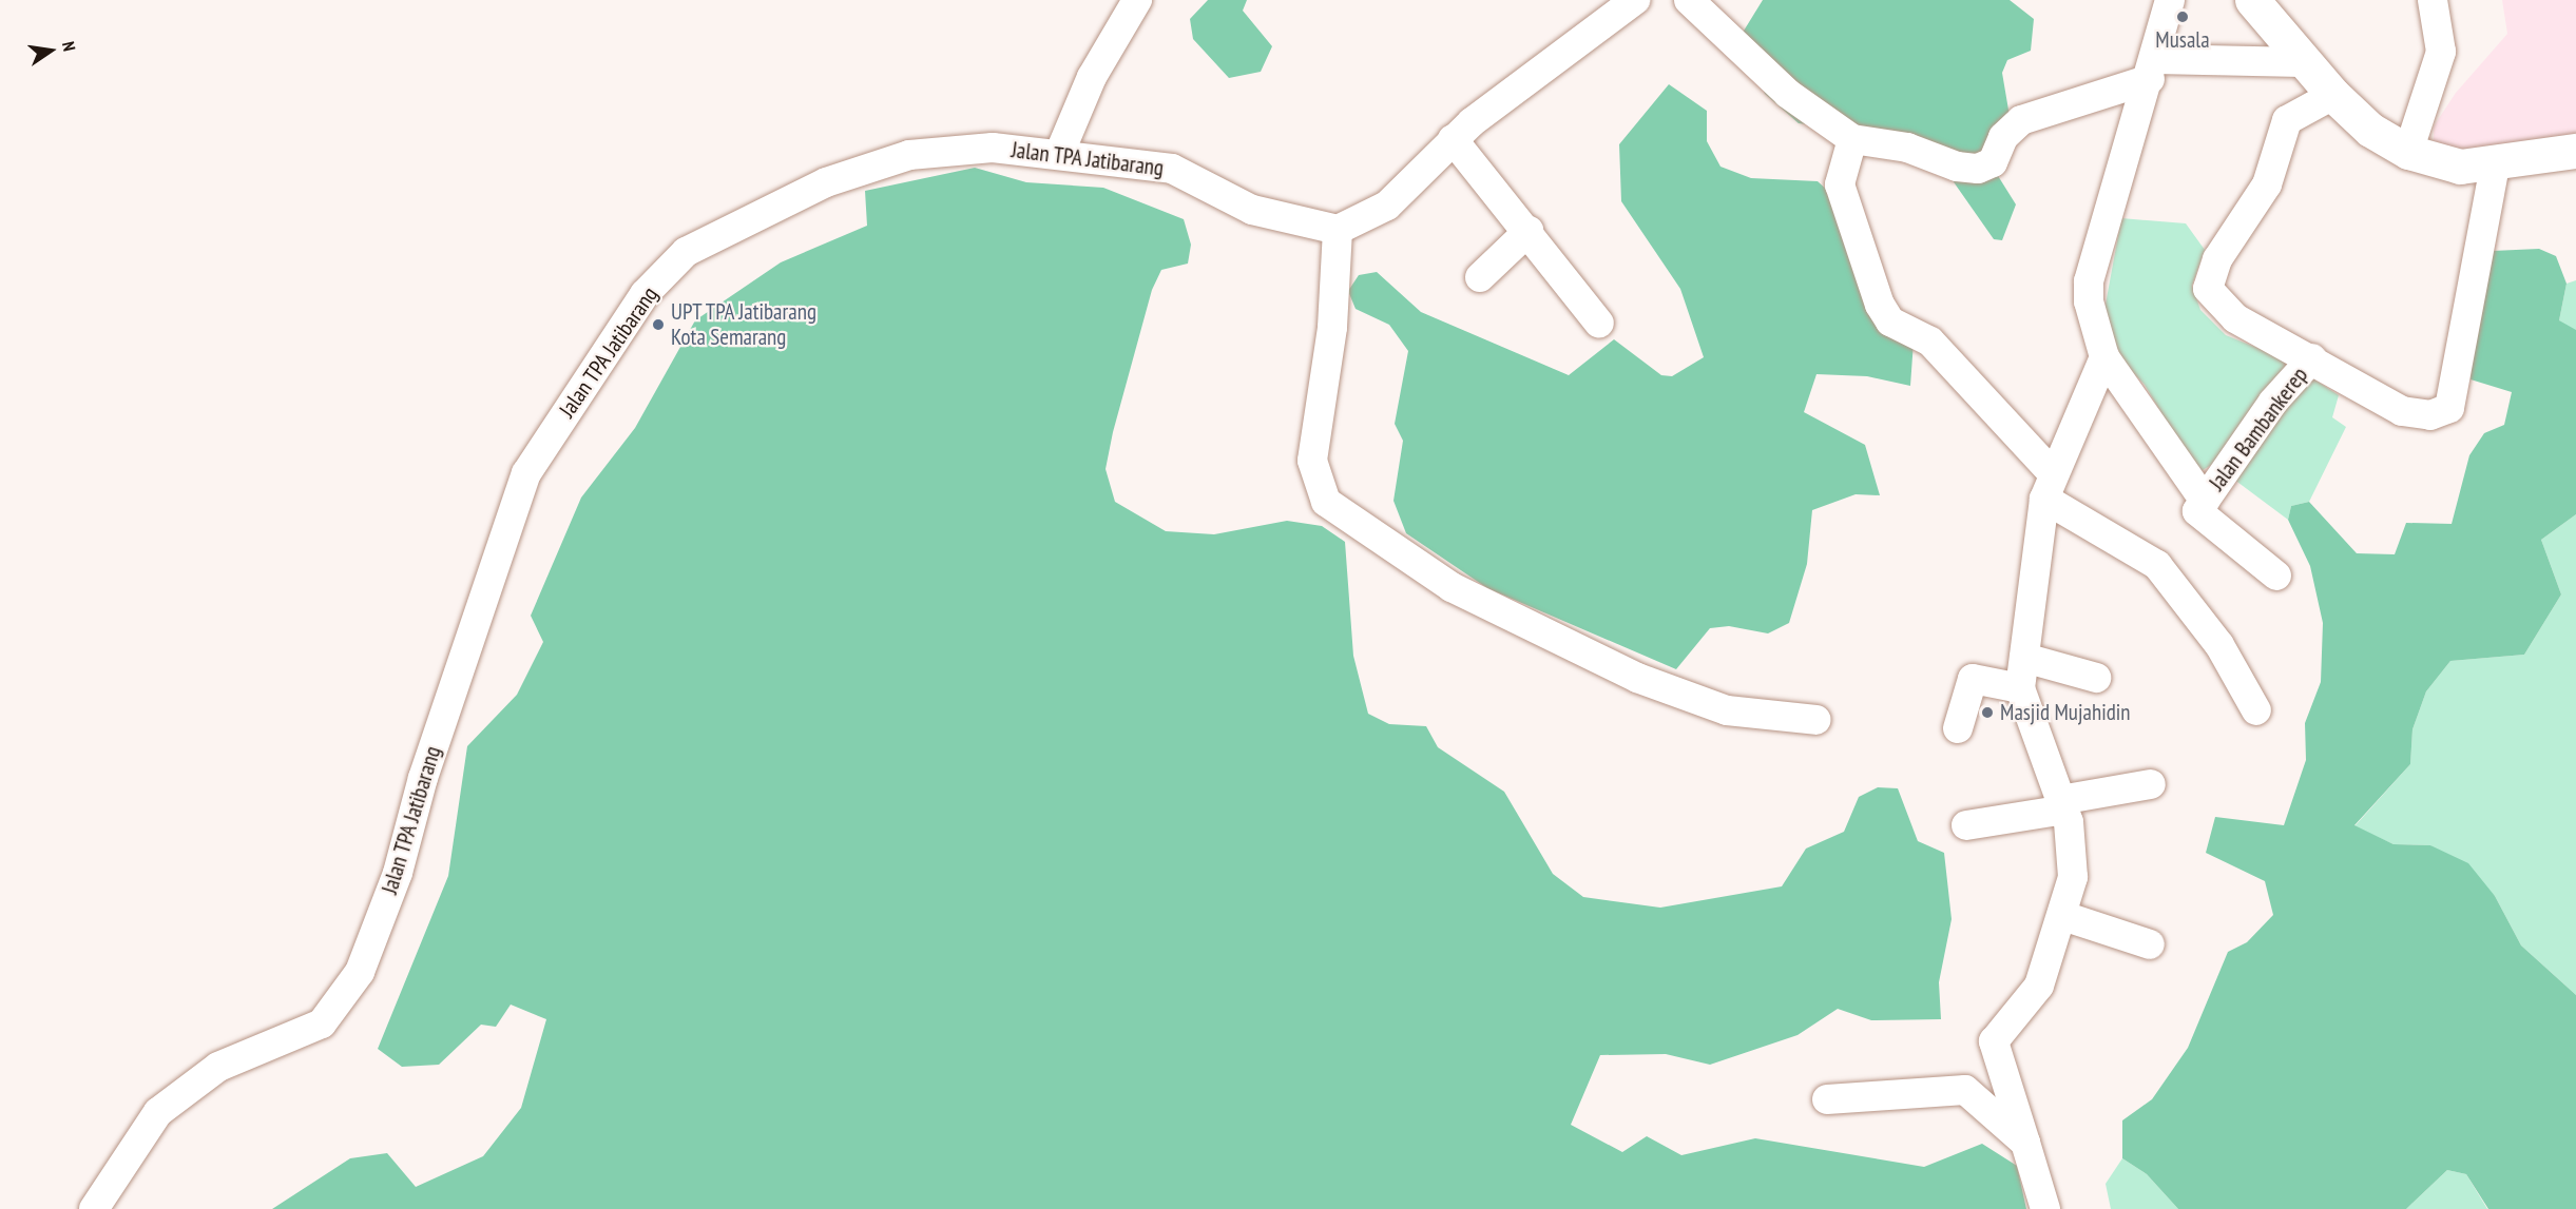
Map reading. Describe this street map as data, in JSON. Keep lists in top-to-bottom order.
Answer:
{
  "streets": {
    "street": ["Jalan TPA Jatibarang", "Jalan Bambankerep"]
  },
  "places": ["Musala", "UPT TPA Jatibarang Kota Semarang", "Masjid Mujahidin"],
  "north": "right"
}
